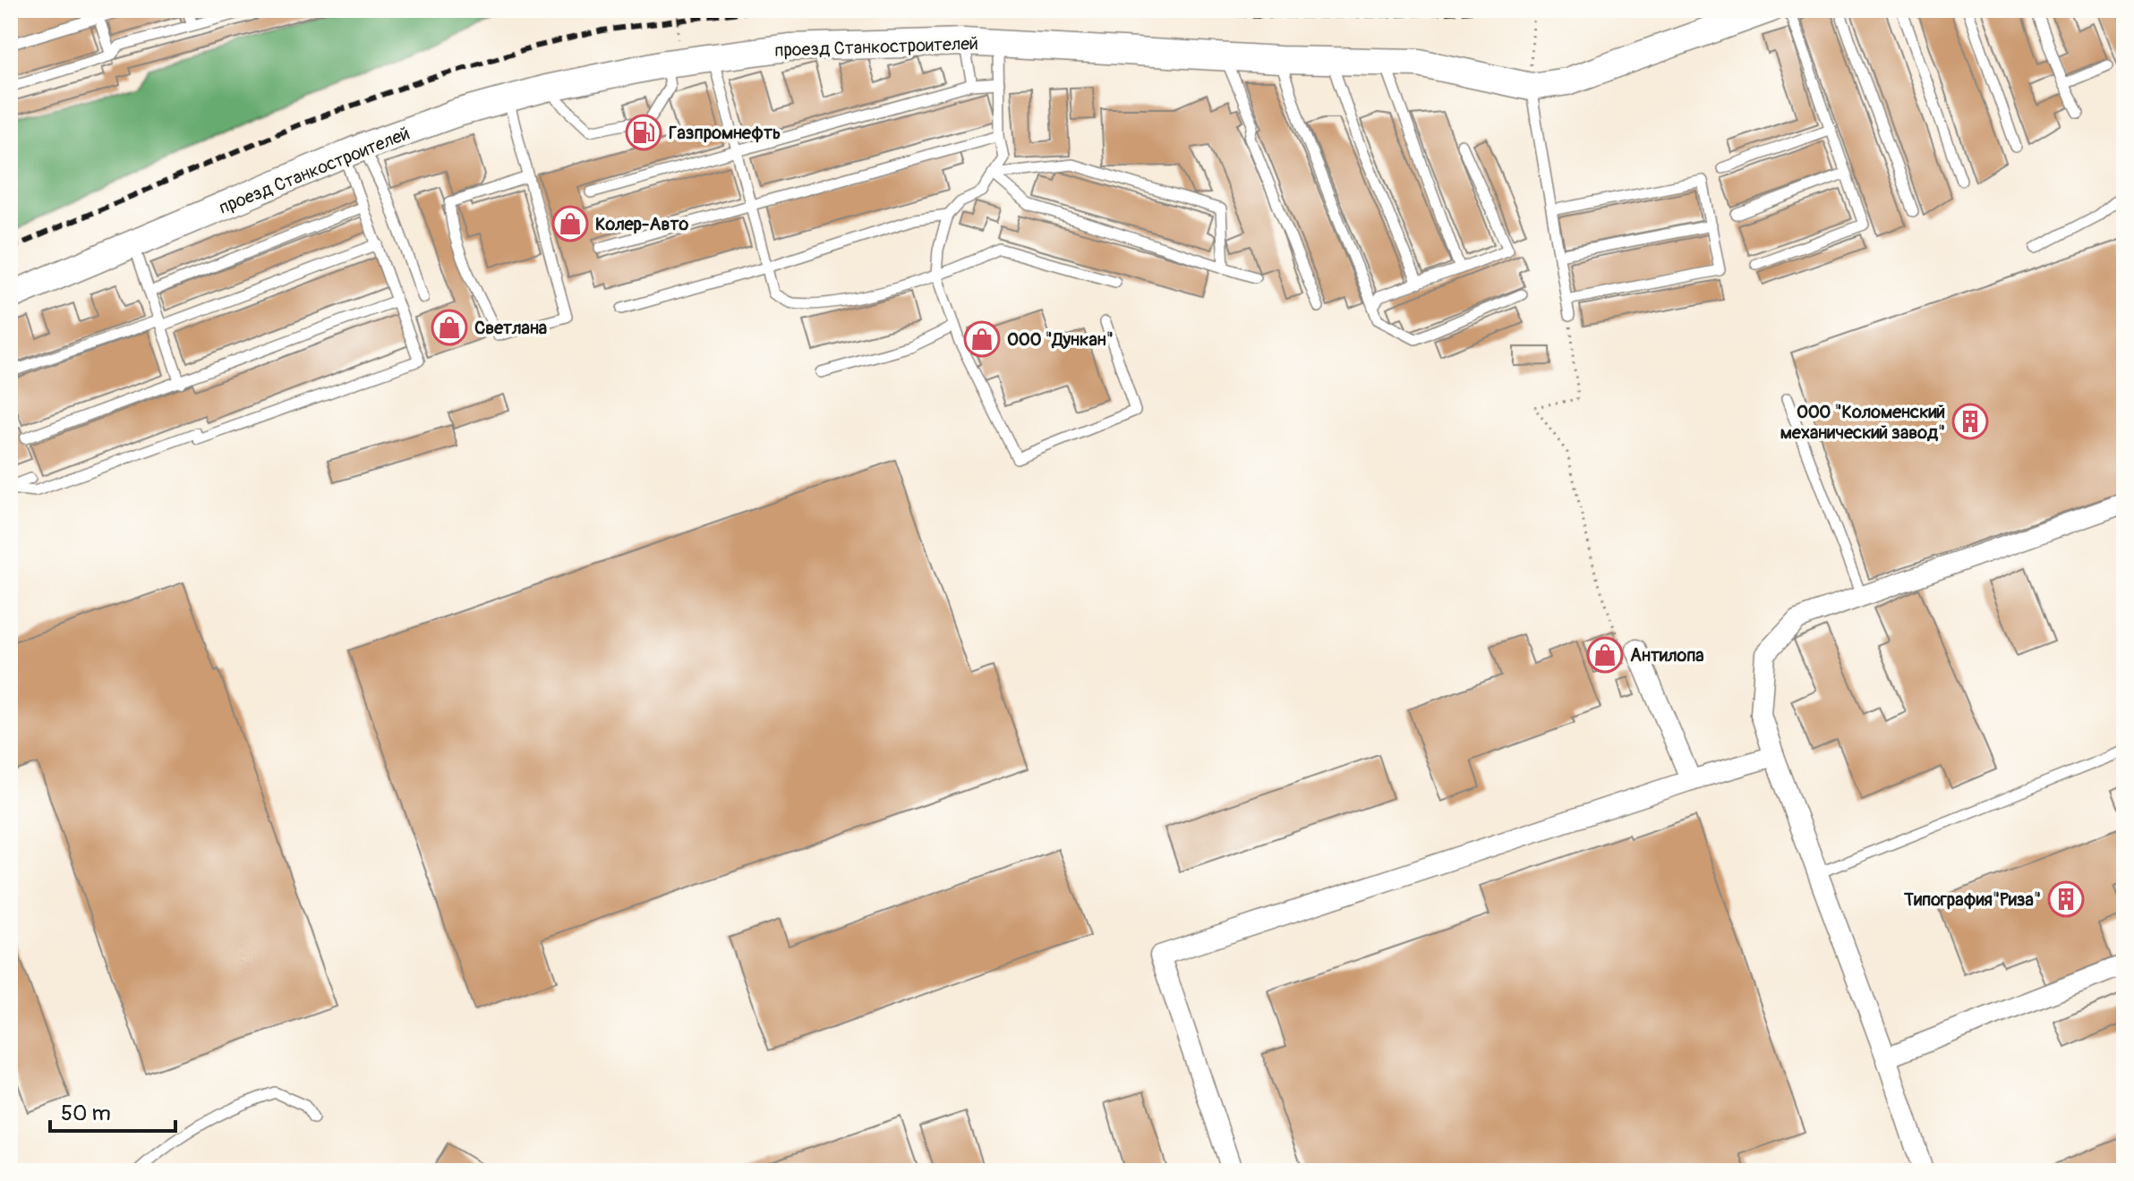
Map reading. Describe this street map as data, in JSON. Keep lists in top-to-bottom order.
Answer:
{
  "streets": {
    "main road": ["проезд Станкостроителей"]
  },
  "places": {
    "fuel station": ["Газпромнефть"],
    "shop": [
      "Колер-Авто",
      "Светлана",
      "ООО \"Дункан\"",
      "Aнтилопа"
    ],
    "building": ["ООО \"Коломенский механический завод\"", "Типография\"Риза\""]
  },
  "scale_bar": "50 m"
}
